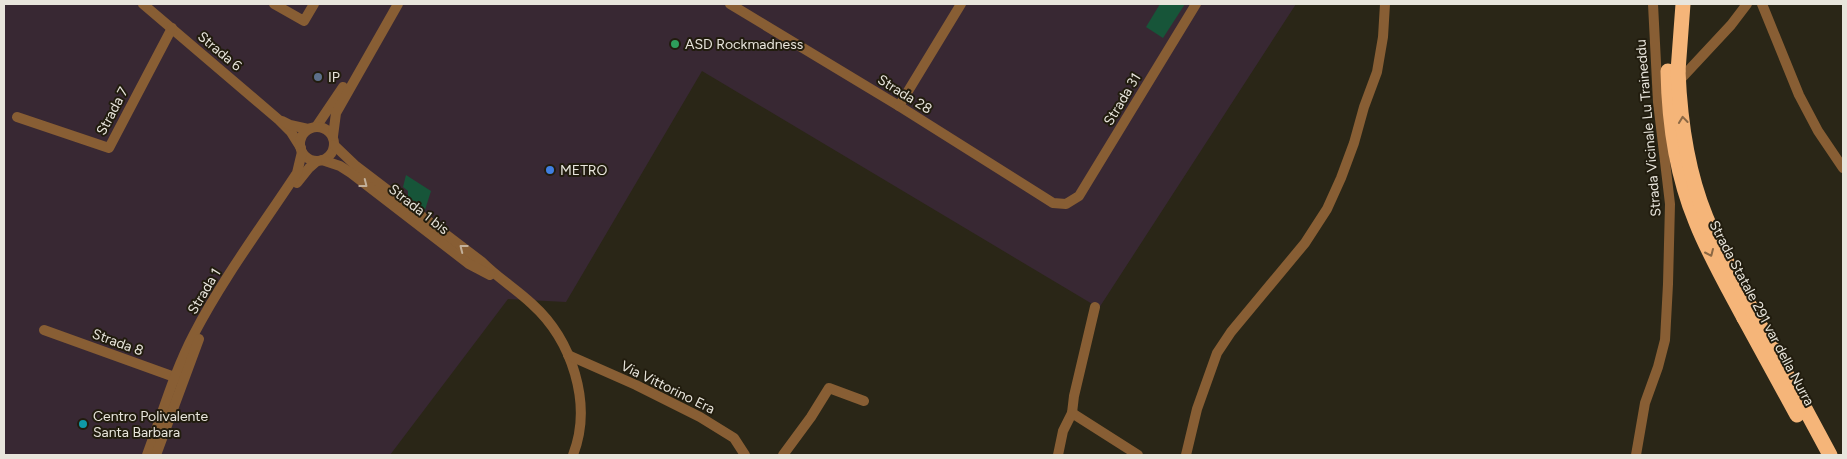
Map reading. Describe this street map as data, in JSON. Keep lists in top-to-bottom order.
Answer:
{
  "streets": {
    "highway": ["Strada Statale 291 var della Nurra"],
    "street": [
      "Strada 6",
      "Strada 28",
      "Strada 31",
      "Strada 7",
      "Strada Vicinale Lu Traineddu",
      "Strada 1 bis",
      "Strada 1",
      "Strada 8",
      "Via Vittorino Era"
    ]
  },
  "crossings": [
    ["Strada 6", "Strada 7"],
    ["Strada 6", "Strada 1 bis"],
    ["Strada 6", "Strada 1"],
    ["Strada 28", "Strada 31"],
    ["Strada 1 bis", "Strada 1"],
    ["Strada 1 bis", "Via Vittorino Era"],
    ["Strada 1", "Strada 8"]
  ],
  "places": [
    "ASD Rockmadness",
    "IP",
    "METRO",
    "Centro Polivalente Santa Barbara"
  ]
}
